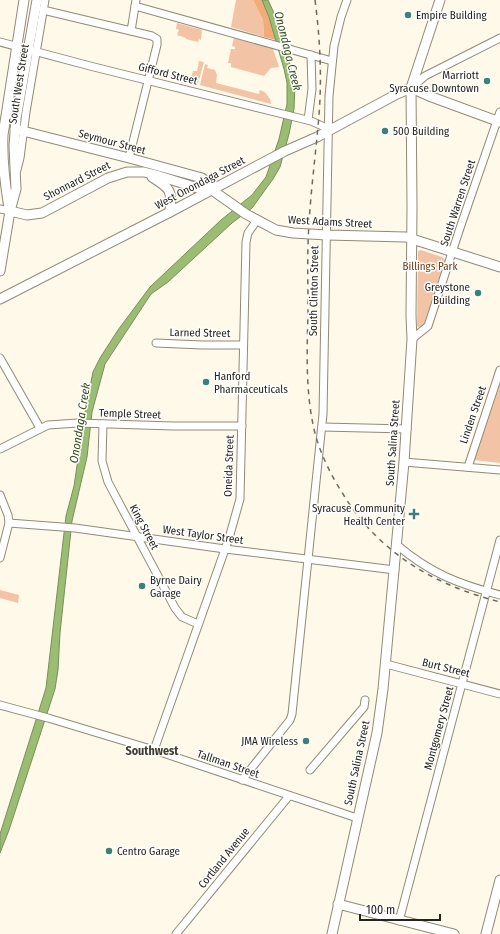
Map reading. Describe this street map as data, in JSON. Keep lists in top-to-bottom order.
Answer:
{
  "streets": {
    "main road": [
      "South West Street",
      "Seymour Street",
      "Shonnard Street",
      "West Onondaga Street",
      "West Adams Street",
      "South Salina Street"
    ],
    "street": [
      "Gifford Street",
      "South Warren Street",
      "South Clinton Street",
      "Larned Street",
      "Temple Street",
      "Linden Street",
      "Oneida Street",
      "King Street",
      "West Taylor Street",
      "Burt Street",
      "Montgomery Street",
      "Tallman Street",
      "Cortland Avenue"
    ]
  },
  "crossings": [
    ["Gifford Street", "South West Street"],
    ["Gifford Street", "West Onondaga Street"],
    ["Gifford Street", "South Clinton Street"],
    ["South West Street", "Seymour Street"],
    ["South West Street", "Shonnard Street"],
    ["Seymour Street", "Shonnard Street"],
    ["Seymour Street", "West Onondaga Street"],
    ["Seymour Street", "West Adams Street"],
    ["Shonnard Street", "West Onondaga Street"],
    ["Shonnard Street", "West Adams Street"],
    ["West Onondaga Street", "West Adams Street"],
    ["West Onondaga Street", "South Clinton Street"],
    ["West Onondaga Street", "South Salina Street"],
    ["South Warren Street", "West Adams Street"],
    ["South Warren Street", "South Salina Street"],
    ["West Adams Street", "South Clinton Street"],
    ["West Adams Street", "South Salina Street"],
    ["West Adams Street", "Oneida Street"],
    ["South Clinton Street", "West Taylor Street"],
    ["South Clinton Street", "Tallman Street"],
    ["Larned Street", "Oneida Street"],
    ["Temple Street", "Oneida Street"],
    ["Temple Street", "King Street"],
    ["South Salina Street", "West Taylor Street"],
    ["South Salina Street", "Burt Street"],
    ["South Salina Street", "Tallman Street"],
    ["Oneida Street", "King Street"],
    ["Oneida Street", "West Taylor Street"],
    ["Oneida Street", "Tallman Street"],
    ["King Street", "West Taylor Street"],
    ["Burt Street", "Montgomery Street"],
    ["Tallman Street", "Cortland Avenue"]
  ],
  "districts": ["Southwest"],
  "water": ["Onondaga Creek"],
  "parks": ["Billings Park"],
  "places": {
    "other": [
      "Empire Building",
      "Marriott Syracuse Downtown",
      "500 Building",
      "Greystone Building",
      "Hanford Pharmaceuticals",
      "Byrne Dairy Garage",
      "JMA Wireless",
      "Centro Garage"
    ],
    "health": ["Syracuse Community Health Center"]
  },
  "scale_bar": "100 m"
}
